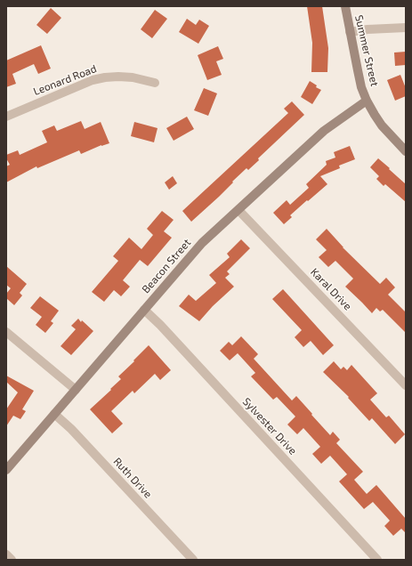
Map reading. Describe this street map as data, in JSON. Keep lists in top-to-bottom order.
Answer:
{
  "streets": {
    "street": [
      "Summer Street",
      "Leonard Road",
      "Beacon Street",
      "Karal Drive",
      "Sylvester Drive",
      "Ruth Drive"
    ]
  },
  "crossings": [
    ["Summer Street", "Beacon Street"],
    ["Beacon Street", "Karal Drive"],
    ["Beacon Street", "Sylvester Drive"],
    ["Beacon Street", "Ruth Drive"]
  ]
}
